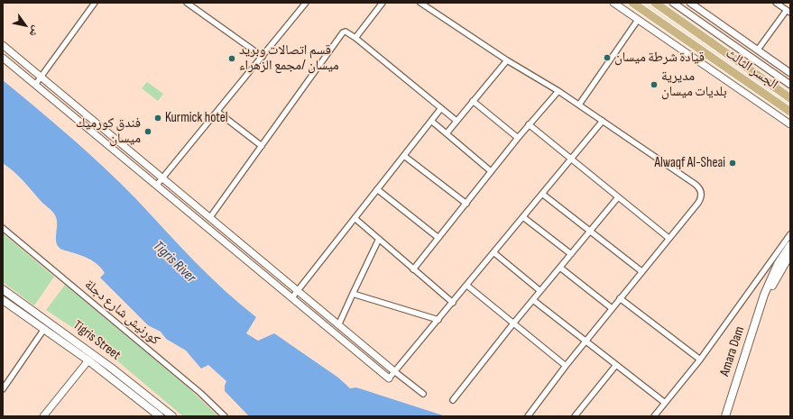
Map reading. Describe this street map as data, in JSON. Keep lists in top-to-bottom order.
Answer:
{
  "streets": {
    "main road": ["الجسر الثالث", "Tigris Street", "Amara Dam"],
    "street": ["كورنيش شارع دجلة"]
  },
  "water": ["Tigris River"],
  "places": [
    "قيادة شرطة ميسان",
    "قسم اتصالات وبريد ميسان /مجمع الزهراء",
    "مديرية بلديات ميسان",
    "Kurmick hotel",
    "فندق كورميك ميسان",
    "Alwaqf Al-Sheai"
  ],
  "north": "bottom right"
}
